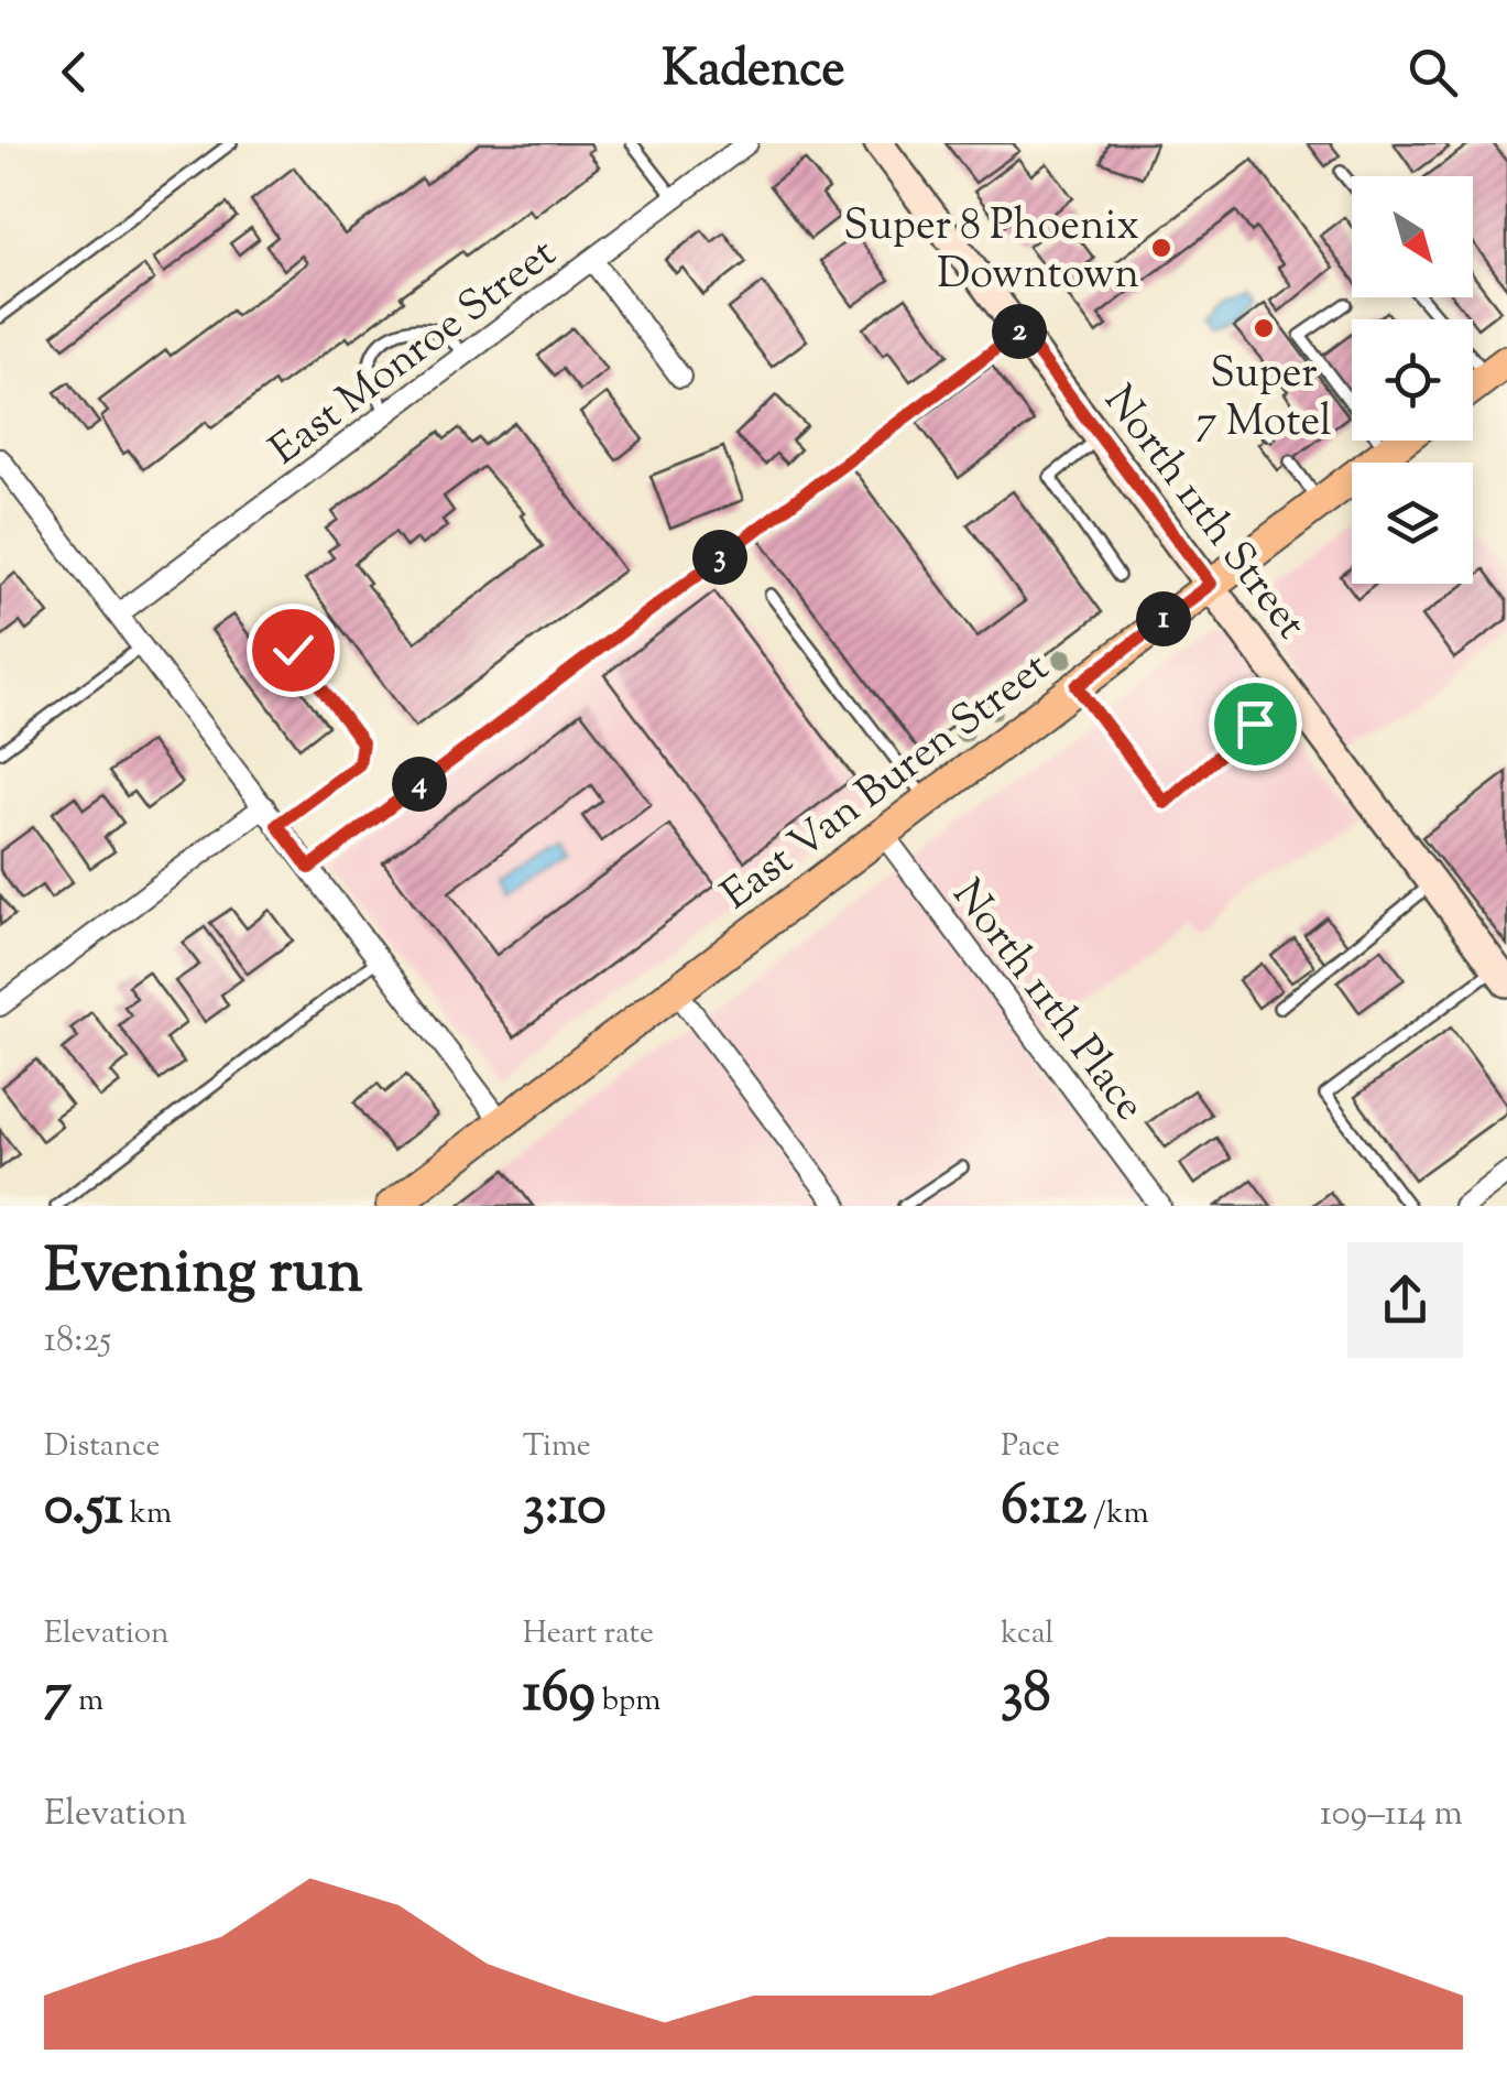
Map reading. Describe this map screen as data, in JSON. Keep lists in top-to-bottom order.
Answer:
{
  "streets": {
    "main road": ["East Van Buren Street"],
    "street": ["East Monroe Street", "North 11th Street", "North 11th Place"]
  },
  "crossings": [
    ["North 11th Street", "East Van Buren Street"],
    ["East Van Buren Street", "North 11th Place"]
  ],
  "places": ["Super 8 Phoenix Downtown", "Super 7 Motel"],
  "north": "bottom right",
  "page": {
    "header": "Kadence",
    "pins": [
      "2",
      "3",
      "1",
      "4"
    ],
    "heading": ["Evening run", "18:25"],
    "stats": [
      ["Distance", "0.51 km"],
      ["Time", "3:10"],
      ["Pace", "6:12 /km"],
      ["Elevation", "7 m"],
      ["Heart rate", "169 bpm"],
      ["kcal", "38"]
    ],
    "chart": ["Elevation", "109–114 m"]
  }
}
